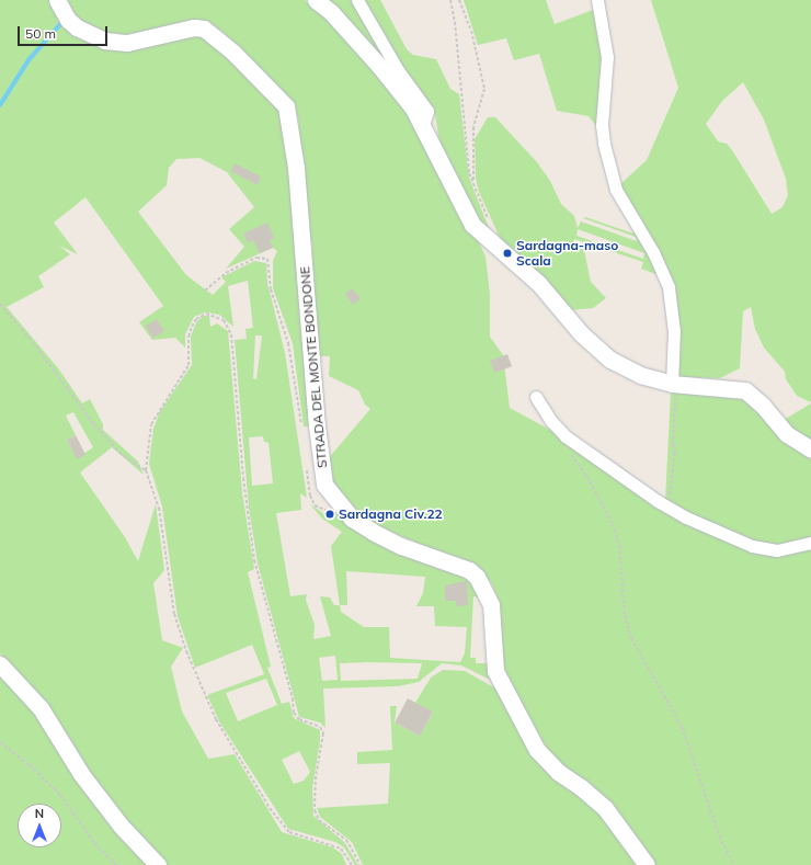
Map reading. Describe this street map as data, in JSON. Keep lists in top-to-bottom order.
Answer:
{
  "streets": {
    "street": ["STRADA DEL MONTE BONDONE"]
  },
  "places": ["Sardagna-maso Scala", "Sardagna Civ.22"],
  "scale_bar": "50 m",
  "north": "top"
}
